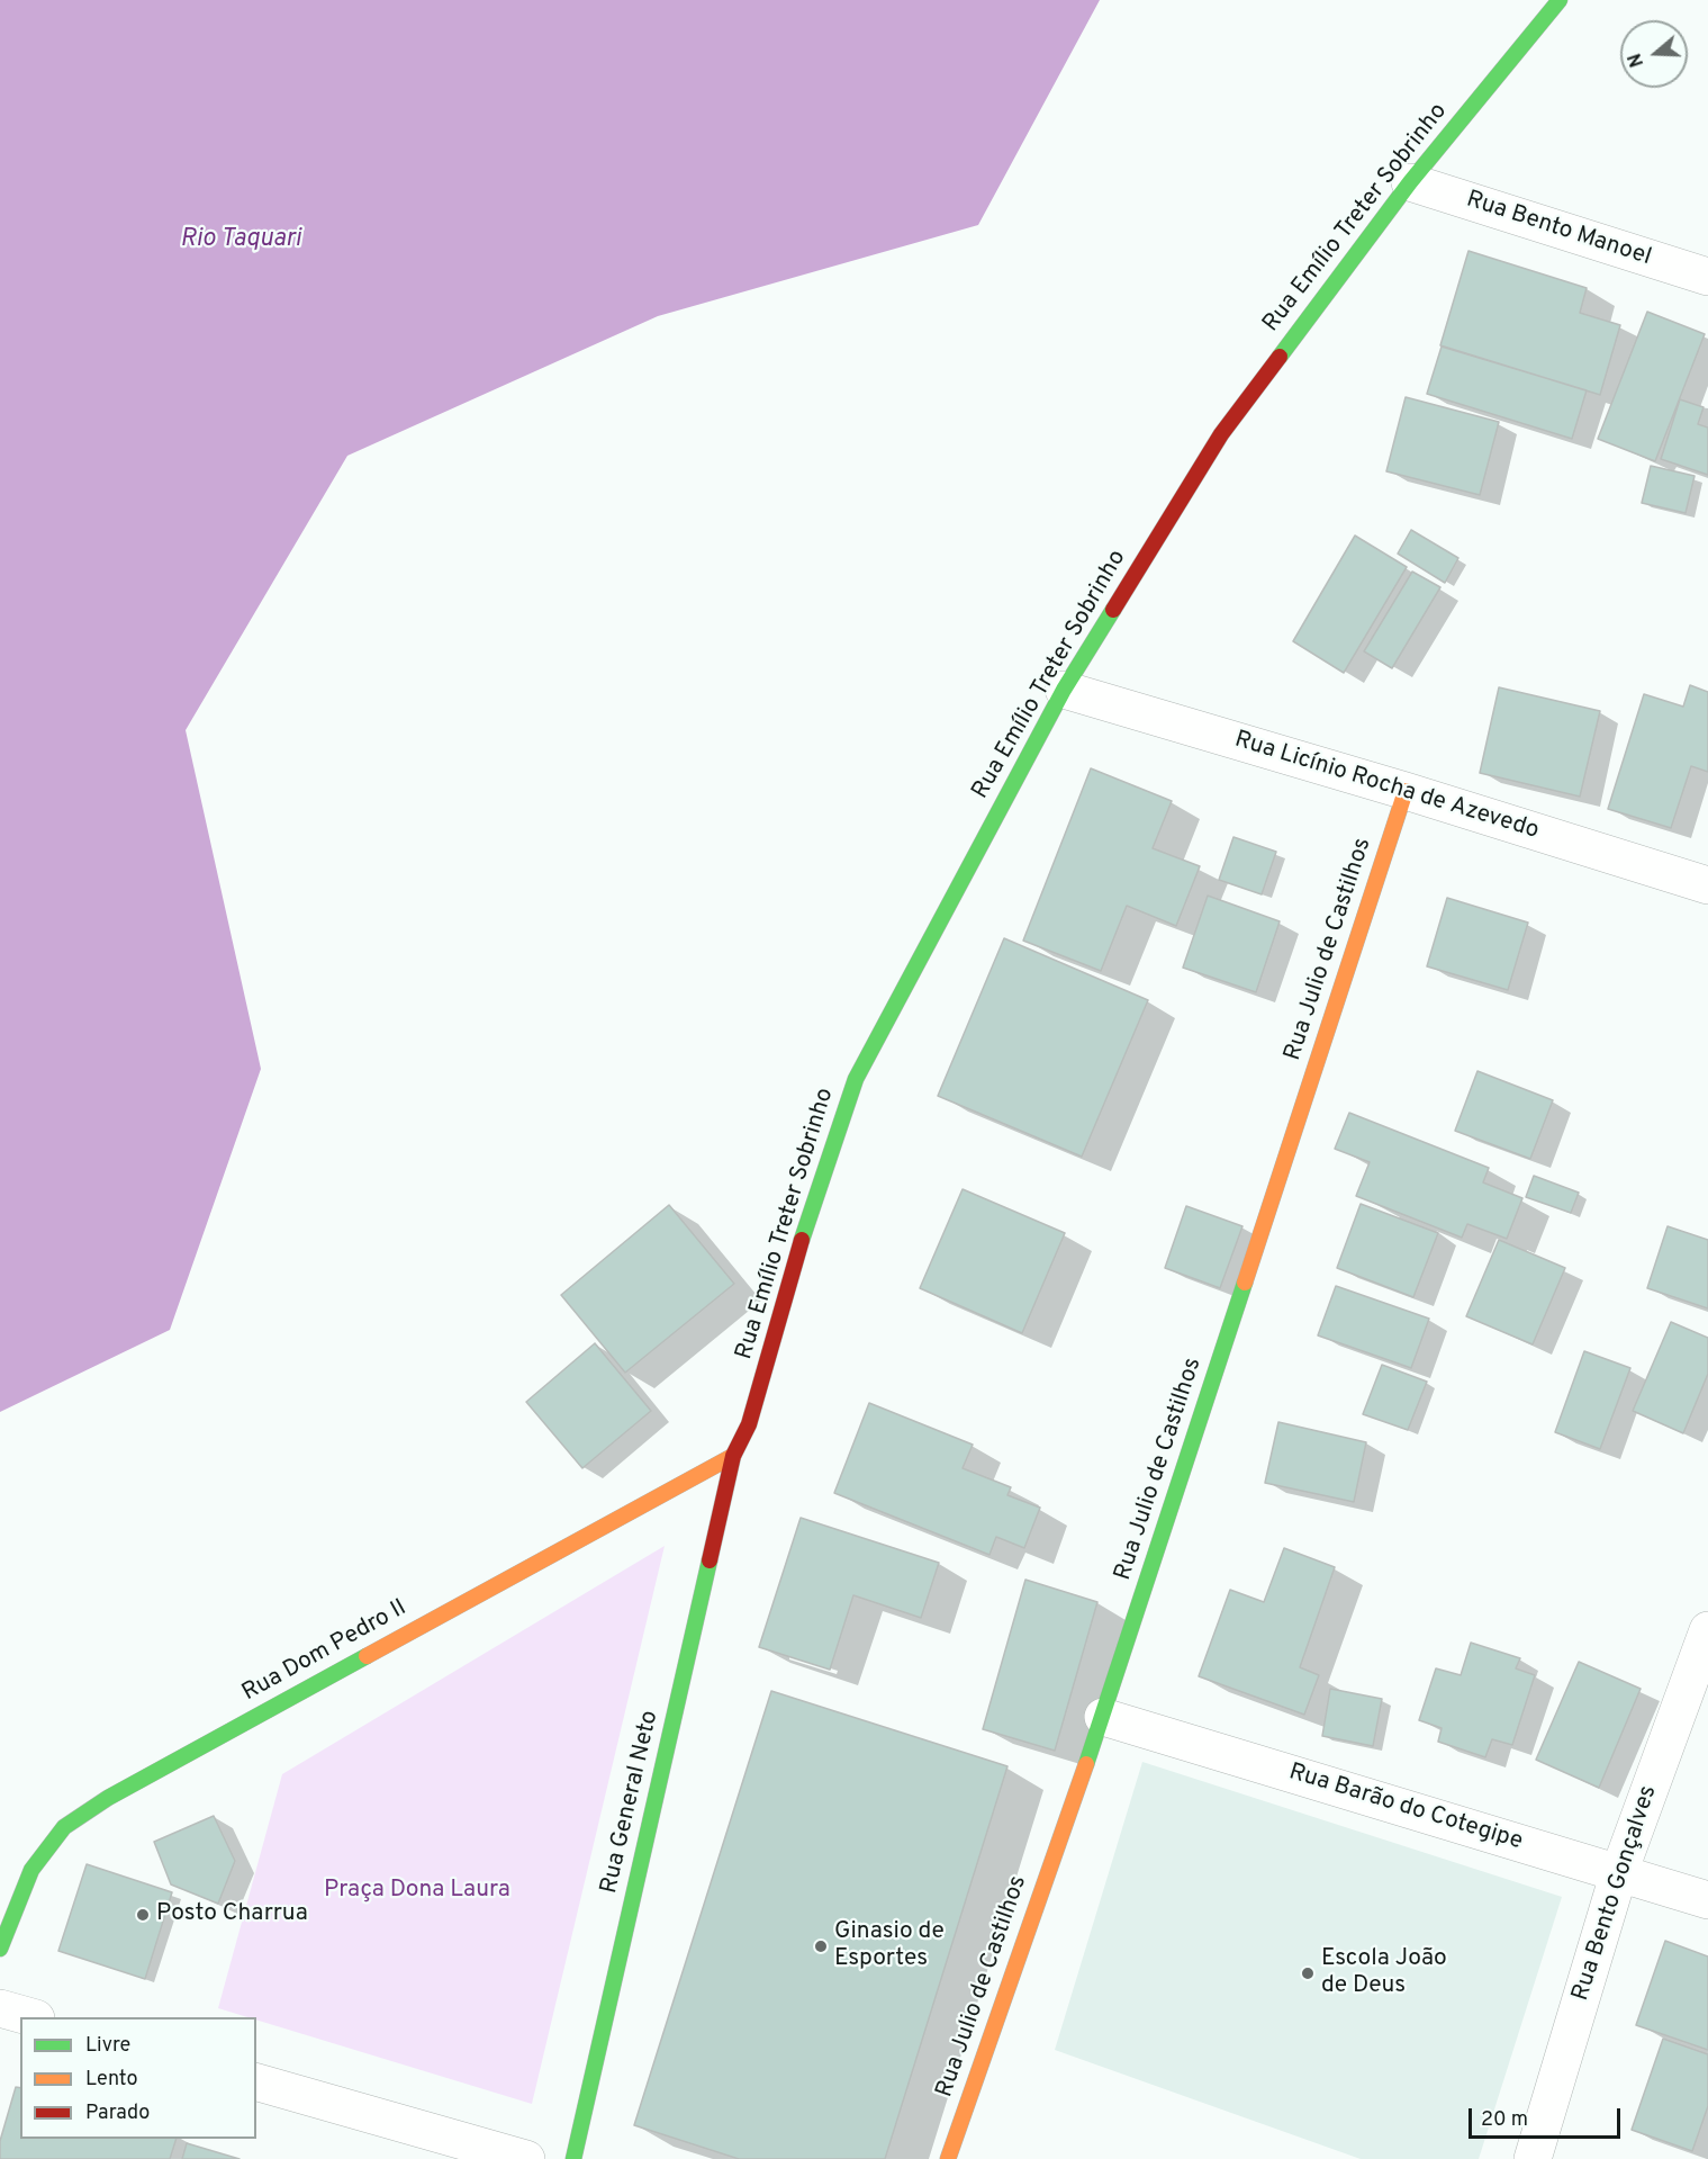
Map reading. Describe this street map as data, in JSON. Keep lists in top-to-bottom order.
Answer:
{
  "streets": {
    "main road": [
      "Rua Emílio Treter Sobrinho",
      "Rua Julio de Castilhos",
      "Rua Dom Pedro II",
      "Rua General Neto"
    ],
    "street": [
      "Rua Bento Manoel",
      "Rua Licínio Rocha de Azevedo",
      "Rua Barão do Cotegipe",
      "Rua Bento Gonçalves"
    ]
  },
  "crossings": [
    ["Rua Emílio Treter Sobrinho", "Rua Bento Manoel"],
    ["Rua Emílio Treter Sobrinho", "Rua Licínio Rocha de Azevedo"],
    ["Rua Emílio Treter Sobrinho", "Rua Dom Pedro II"],
    ["Rua Emílio Treter Sobrinho", "Rua General Neto"],
    ["Rua Licínio Rocha de Azevedo", "Rua Julio de Castilhos"],
    ["Rua Julio de Castilhos", "Rua Barão do Cotegipe"],
    ["Rua Dom Pedro II", "Rua General Neto"],
    ["Rua Barão do Cotegipe", "Rua Bento Gonçalves"]
  ],
  "water": ["Rio Taquari"],
  "parks": ["Praça Dona Laura"],
  "places": ["Posto Charrua", "Ginasio de Esportes", "Escola João de Deus"],
  "legend": ["Livre", "Lento", "Parado"],
  "scale_bar": "20 m",
  "north": "left"
}
